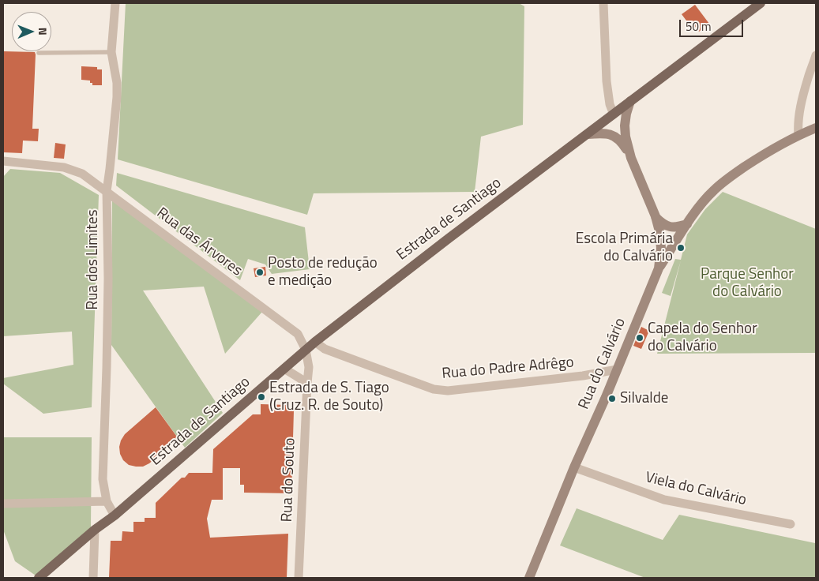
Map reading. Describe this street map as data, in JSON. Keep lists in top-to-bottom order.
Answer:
{
  "streets": {
    "main road": ["Estrada de Santiago", "Rua do Calvário"],
    "street": [
      "Rua das Árvores",
      "Rua dos Limites",
      "Rua do Padre Adrêgo",
      "Rua do Souto",
      "Viela do Calvário"
    ]
  },
  "crossings": [
    ["Estrada de Santiago", "Rua das Árvores"],
    ["Estrada de Santiago", "Rua dos Limites"],
    ["Estrada de Santiago", "Rua do Calvário"],
    ["Estrada de Santiago", "Rua do Padre Adrêgo"],
    ["Estrada de Santiago", "Rua do Souto"],
    ["Rua das Árvores", "Rua dos Limites"],
    ["Rua das Árvores", "Rua do Souto"],
    ["Rua do Calvário", "Rua do Padre Adrêgo"],
    ["Rua do Calvário", "Viela do Calvário"]
  ],
  "parks": ["Parque Senhor do Calvário"],
  "places": [
    "Escola Primária do Calvário",
    "Posto de redução e medição",
    "Capela do Senhor do Calvário",
    "Estrada de S. Tiago (Cruz. R. de Souto)",
    "Silvalde"
  ],
  "scale_bar": "50 m",
  "north": "right"
}
